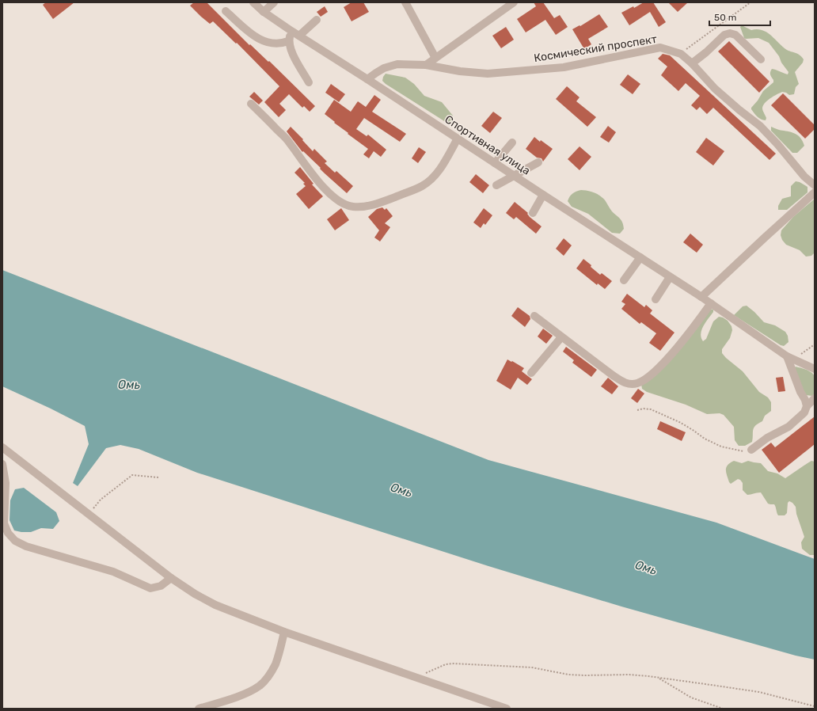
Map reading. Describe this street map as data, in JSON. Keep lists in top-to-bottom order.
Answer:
{
  "streets": {
    "street": ["Космический проспект", "Спортивная улица"]
  },
  "crossings": [
    ["Космический проспект", "Спортивная улица"]
  ],
  "water": ["Омь"],
  "scale_bar": "50 m"
}
